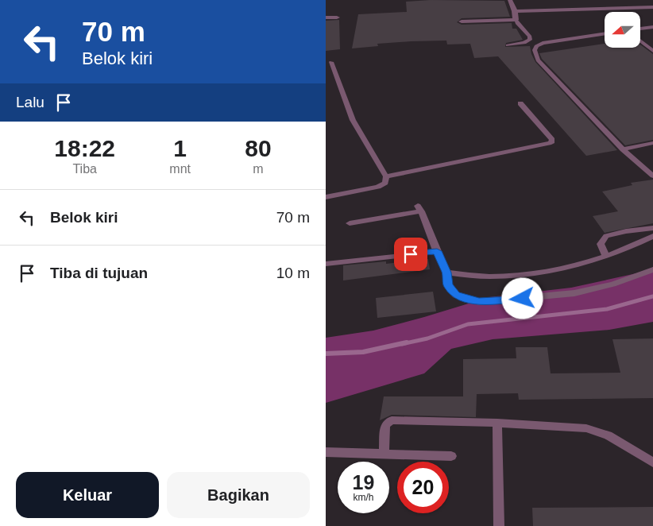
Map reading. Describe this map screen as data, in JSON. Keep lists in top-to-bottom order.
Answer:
{
  "north": "left",
  "page": {
    "turn": ["70 m", "Belok kiri"],
    "then": "Lalu",
    "eta": [
      "18:22",
      "Tiba",
      "1",
      "mnt",
      "80",
      "m"
    ],
    "list": [
      {
        "name": "Belok kiri",
        "value": "70 m"
      },
      {
        "name": "Tiba di tujuan",
        "value": "10 m"
      }
    ],
    "speed": "19 km/h",
    "limit": "20",
    "buttons": ["Keluar", "Bagikan"]
  }
}
